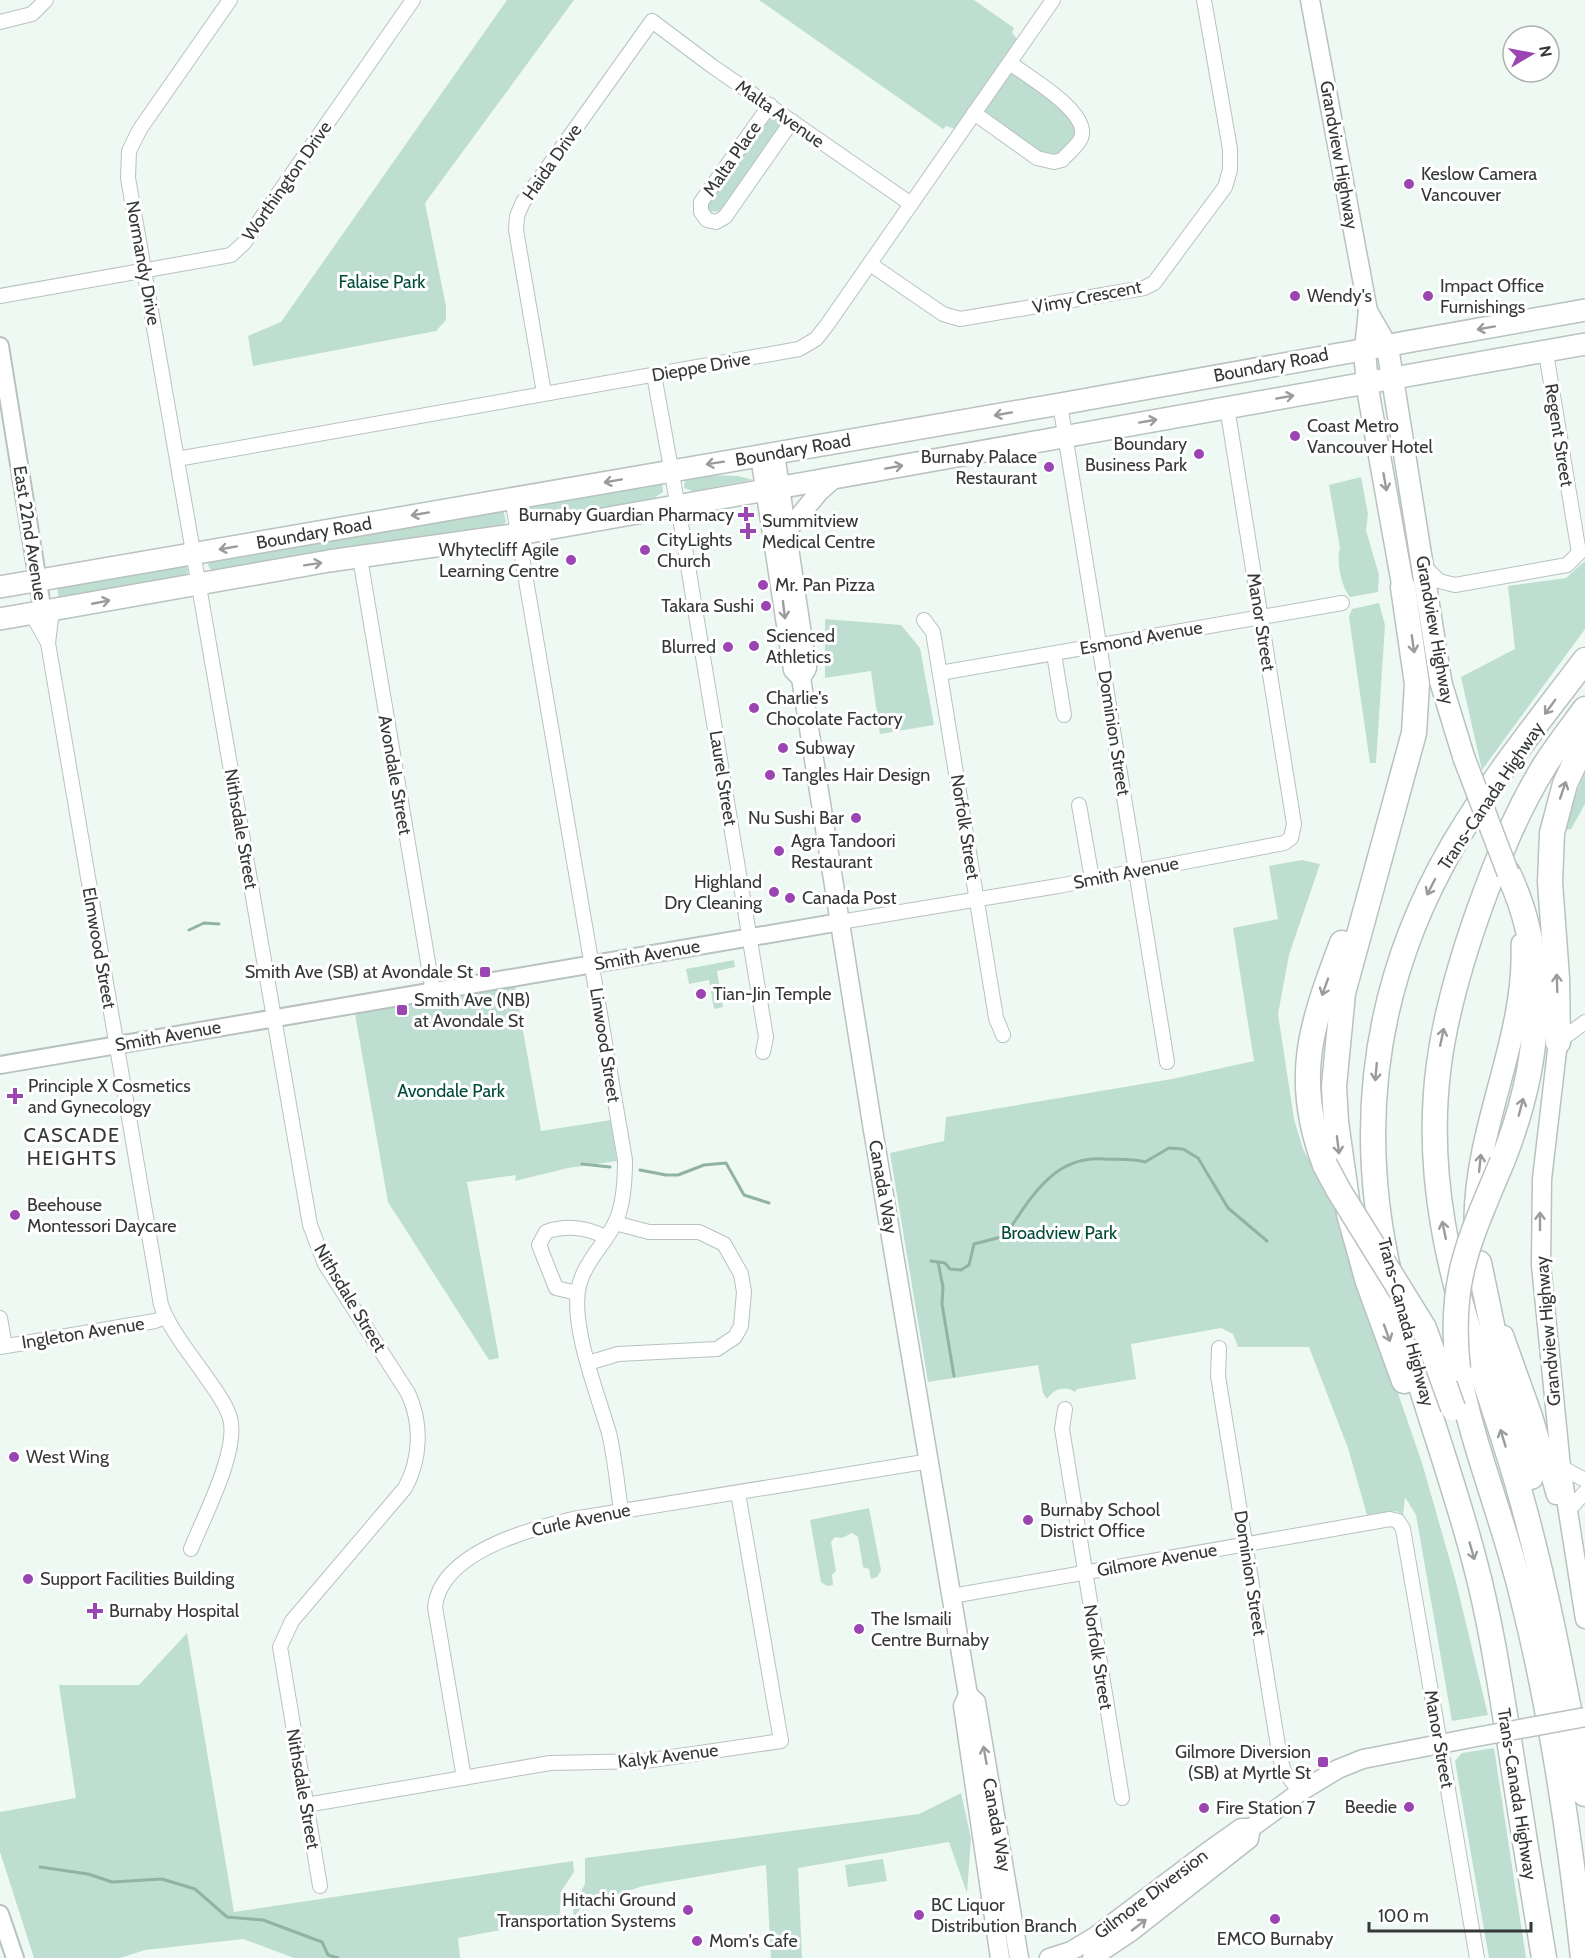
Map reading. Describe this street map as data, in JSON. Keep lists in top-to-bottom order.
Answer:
{
  "streets": {
    "highway": ["Trans-Canada Highway"],
    "main road": [
      "Grandview Highway",
      "Boundary Road",
      "Canada Way",
      "Gilmore Diversion"
    ],
    "street": [
      "Malta Avenue",
      "Malta Place",
      "Haida Drive",
      "Worthington Drive",
      "Normandy Drive",
      "Vimy Crescent",
      "Dieppe Drive",
      "Regent Street",
      "East 22nd Avenue",
      "Manor Street",
      "Esmond Avenue",
      "Dominion Street",
      "Avondale Street",
      "Laurel Street",
      "Norfolk Street",
      "Nithsdale Street",
      "Smith Avenue",
      "Elmwood Street",
      "Linwood Street",
      "Ingleton Avenue",
      "Curle Avenue",
      "Gilmore Avenue",
      "Kalyk Avenue"
    ]
  },
  "crossings": [
    ["Malta Avenue", "Malta Place"],
    ["Malta Avenue", "Haida Drive"],
    ["Malta Avenue", "Dieppe Drive"],
    ["Grandview Highway", "Boundary Road"],
    ["Grandview Highway", "Regent Street"],
    ["Haida Drive", "Dieppe Drive"],
    ["Worthington Drive", "Normandy Drive"],
    ["Normandy Drive", "Boundary Road"],
    ["Normandy Drive", "Dieppe Drive"],
    ["Normandy Drive", "Nithsdale Street"],
    ["Vimy Crescent", "Dieppe Drive"],
    ["Boundary Road", "Regent Street"],
    ["Boundary Road", "East 22nd Avenue"],
    ["Boundary Road", "Manor Street"],
    ["Boundary Road", "Dominion Street"],
    ["Boundary Road", "Avondale Street"],
    ["Boundary Road", "Laurel Street"],
    ["Boundary Road", "Nithsdale Street"],
    ["Boundary Road", "Elmwood Street"],
    ["Boundary Road", "Linwood Street"],
    ["Boundary Road", "Canada Way"],
    ["Dieppe Drive", "Laurel Street"],
    ["East 22nd Avenue", "Elmwood Street"],
    ["Manor Street", "Esmond Avenue"],
    ["Manor Street", "Smith Avenue"],
    ["Manor Street", "Gilmore Avenue"],
    ["Manor Street", "Gilmore Diversion"],
    ["Esmond Avenue", "Dominion Street"],
    ["Esmond Avenue", "Norfolk Street"],
    ["Dominion Street", "Smith Avenue"],
    ["Dominion Street", "Gilmore Avenue"],
    ["Dominion Street", "Gilmore Diversion"],
    ["Avondale Street", "Smith Avenue"],
    ["Laurel Street", "Smith Avenue"],
    ["Norfolk Street", "Smith Avenue"],
    ["Norfolk Street", "Gilmore Avenue"],
    ["Nithsdale Street", "Smith Avenue"],
    ["Nithsdale Street", "Kalyk Avenue"],
    ["Smith Avenue", "Elmwood Street"],
    ["Smith Avenue", "Linwood Street"],
    ["Smith Avenue", "Canada Way"],
    ["Elmwood Street", "Ingleton Avenue"],
    ["Linwood Street", "Curle Avenue"],
    ["Canada Way", "Curle Avenue"],
    ["Canada Way", "Gilmore Avenue"],
    ["Curle Avenue", "Kalyk Avenue"]
  ],
  "districts": ["CASCADE HEIGHTS"],
  "parks": ["Falaise Park", "Avondale Park", "Broadview Park"],
  "places": {
    "other": [
      "Keslow Camera Vancouver",
      "Wendy's",
      "Impact Office Furnishings",
      "Coast Metro Vancouver Hotel",
      "Boundary Business Park",
      "Burnaby Palace Restaurant",
      "CityLights Church",
      "Whytecliff Agile Learning Centre",
      "Mr. Pan Pizza",
      "Takara Sushi",
      "Scienced Athletics",
      "Blurred",
      "Charlie's Chocolate Factory",
      "Subway",
      "Tangles Hair Design",
      "Nu Sushi Bar",
      "Agra Tandoori Restaurant",
      "Highland Dry Cleaning",
      "Canada Post",
      "Tian-Jin Temple",
      "Beehouse Montessori Daycare",
      "West Wing",
      "Burnaby School District Office",
      "Support Facilities Building",
      "The Ismaili Centre Burnaby",
      "Beedie",
      "Fire Station 7",
      "Hitachi Ground Transportation Systems",
      "BC Liquor Distribution Branch",
      "EMCO Burnaby",
      "Mom's Cafe"
    ],
    "health": [
      "Burnaby Guardian Pharmacy",
      "Summitview Medical Centre",
      "Principle X Cosmetics and Gynecology",
      "Burnaby Hospital"
    ],
    "transit": ["Smith Ave (SB) at Avondale St", "Smith Ave (NB) at Avondale St", "Gilmore Diversion (SB) at Myrtle St"]
  },
  "scale_bar": "100 m",
  "north": "right"
}
